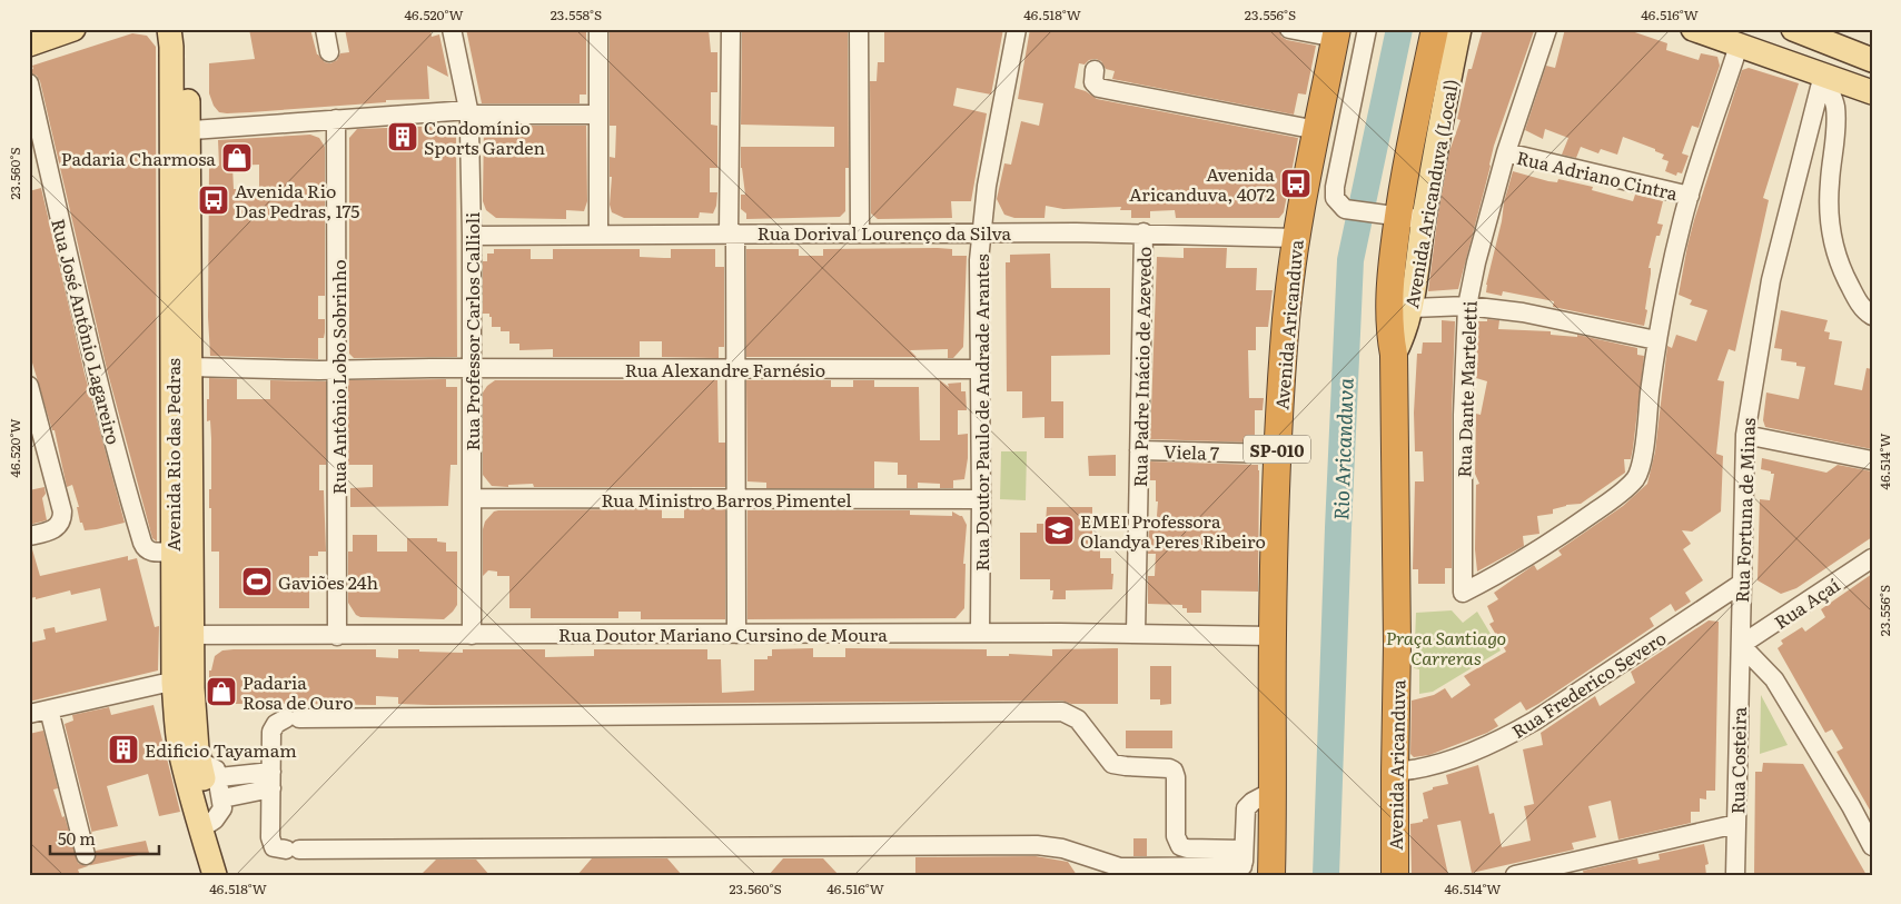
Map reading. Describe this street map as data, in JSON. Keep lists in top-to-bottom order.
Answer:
{
  "streets": {
    "highway": ["Avenida Aricanduva", "SP-010"],
    "main road": ["Avenida Aricanduva (Local)", "Avenida Rio das Pedras"],
    "street": [
      "Rua Adriano Cintra",
      "Rua Dorival Lourenço da Silva",
      "Rua José Antônio Lagareiro",
      "Rua Professor Carlos Callioli",
      "Rua Padre Inácio de Azevedo",
      "Rua Alexandre Farnésio",
      "Rua Antônio Lobo Sobrinho",
      "Rua Dante Marteletti",
      "Rua Doutor Paulo de Andrade Arantes",
      "Viela 7",
      "Rua Ministro Barros Pimentel",
      "Rua Fortuna de Minas",
      "Rua Açaí",
      "Rua Doutor Mariano Cursino de Moura",
      "Rua Frederico Severo",
      "Rua Costeira"
    ]
  },
  "crossings": [
    ["Rua Adriano Cintra", "Rua Dante Marteletti"],
    ["Avenida Aricanduva (Local)", "Avenida Aricanduva"],
    ["Rua Dorival Lourenço da Silva", "Avenida Aricanduva"],
    ["Rua Dorival Lourenço da Silva", "Rua Professor Carlos Callioli"],
    ["Rua Dorival Lourenço da Silva", "Rua Padre Inácio de Azevedo"],
    ["Rua Dorival Lourenço da Silva", "Rua Doutor Paulo de Andrade Arantes"],
    ["Avenida Aricanduva", "Viela 7"],
    ["Avenida Aricanduva", "Rua Doutor Mariano Cursino de Moura"],
    ["Avenida Aricanduva", "Rua Frederico Severo"],
    ["Rua José Antônio Lagareiro", "Avenida Rio das Pedras"],
    ["Rua Professor Carlos Callioli", "Rua Alexandre Farnésio"],
    ["Rua Professor Carlos Callioli", "Rua Ministro Barros Pimentel"],
    ["Rua Professor Carlos Callioli", "Rua Doutor Mariano Cursino de Moura"],
    ["Rua Padre Inácio de Azevedo", "Viela 7"],
    ["Rua Padre Inácio de Azevedo", "Rua Doutor Mariano Cursino de Moura"],
    ["Rua Alexandre Farnésio", "Rua Antônio Lobo Sobrinho"],
    ["Rua Alexandre Farnésio", "Rua Doutor Paulo de Andrade Arantes"],
    ["Rua Alexandre Farnésio", "Avenida Rio das Pedras"],
    ["Rua Antônio Lobo Sobrinho", "Rua Doutor Mariano Cursino de Moura"],
    ["Rua Doutor Paulo de Andrade Arantes", "Rua Ministro Barros Pimentel"],
    ["Rua Doutor Paulo de Andrade Arantes", "Rua Doutor Mariano Cursino de Moura"],
    ["Avenida Rio das Pedras", "Rua Doutor Mariano Cursino de Moura"],
    ["Rua Fortuna de Minas", "Rua Açaí"],
    ["Rua Fortuna de Minas", "Rua Frederico Severo"],
    ["Rua Fortuna de Minas", "Rua Costeira"],
    ["Rua Açaí", "Rua Costeira"]
  ],
  "water": ["Rio Aricanduva"],
  "parks": ["Praça Santiago Carreras"],
  "places": {
    "building": ["Condomínio Sports Garden", "Edificio Tayamam"],
    "shop": ["Padaria Charmosa", "Padaria Rosa de Ouro"],
    "bus stop": ["Avenida Aricanduva, 4072", "Avenida Rio Das Pedras, 175"],
    "school or university": ["EMEI Professora Olandya Peres Ribeiro"],
    "sports": ["Gaviões 24h"]
  },
  "scale_bar": "50 m",
  "coordinates": [
    "46.520°W",
    "23.558°S",
    "46.518°W",
    "23.556°S",
    "46.516°W",
    "23.560°S",
    "46.514°W"
  ]
}
